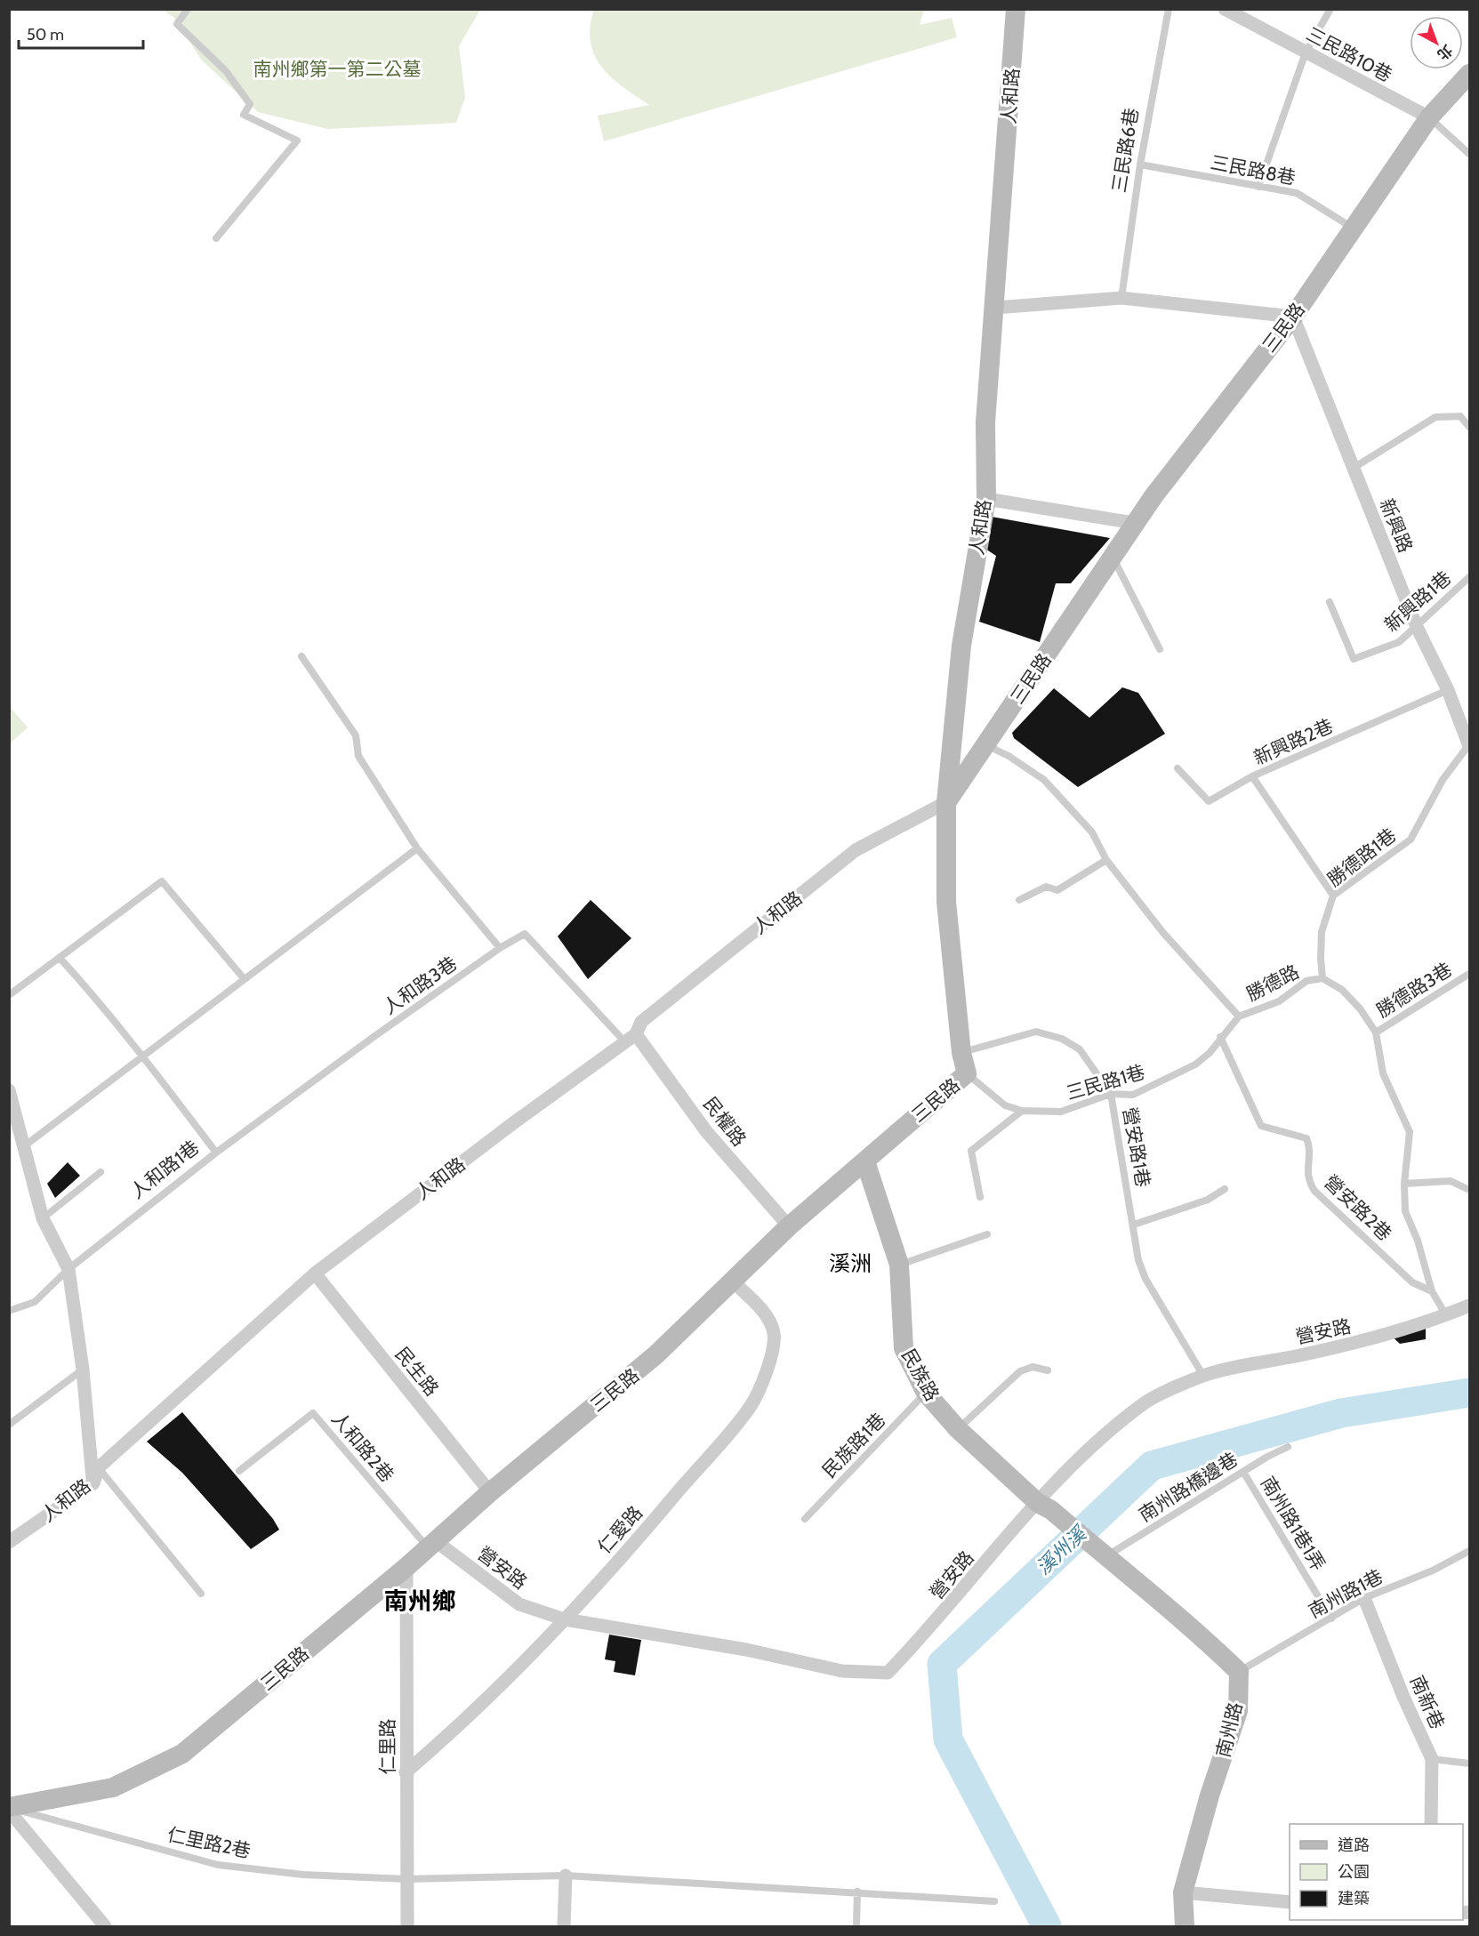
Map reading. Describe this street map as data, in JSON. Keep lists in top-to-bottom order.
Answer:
{
  "streets": {
    "main road": [
      "人和路",
      "三民路",
      "民族路",
      "南州路"
    ],
    "street": [
      "三民路10巷",
      "新興路",
      "民權路",
      "營安路",
      "民生路",
      "仁愛路",
      "南新巷",
      "仁里路"
    ],
    "lane": [
      "三民路6巷",
      "三民路8巷",
      "新興路1巷",
      "新興路2巷",
      "勝德路1巷",
      "勝德路",
      "人和路3巷",
      "勝德路3巷",
      "三民路1巷",
      "營安路1巷",
      "人和路1巷",
      "營安路2巷",
      "民族路1巷",
      "人和路2巷",
      "南州路橋邊巷",
      "南州路1巷1弄",
      "南州路1巷",
      "仁里路2巷"
    ]
  },
  "crossings": [
    ["三民路10巷", "三民路"],
    ["人和路", "三民路"],
    ["人和路", "人和路3巷"],
    ["人和路", "民權路"],
    ["人和路", "民生路"],
    ["三民路6巷", "三民路8巷"],
    ["三民路8巷", "三民路"],
    ["三民路", "新興路"],
    ["三民路", "勝德路"],
    ["三民路", "三民路1巷"],
    ["三民路", "民權路"],
    ["三民路", "營安路1巷"],
    ["三民路", "營安路"],
    ["三民路", "民生路"],
    ["三民路", "民族路"],
    ["三民路", "人和路2巷"],
    ["三民路", "仁愛路"],
    ["三民路", "仁里路"],
    ["三民路", "仁里路2巷"],
    ["新興路", "新興路1巷"],
    ["新興路", "新興路2巷"],
    ["新興路", "勝德路1巷"],
    ["新興路2巷", "勝德路1巷"],
    ["勝德路1巷", "勝德路"],
    ["勝德路", "勝德路3巷"],
    ["勝德路", "三民路1巷"],
    ["勝德路", "營安路2巷"],
    ["勝德路", "營安路"],
    ["人和路3巷", "民權路"],
    ["人和路3巷", "人和路1巷"],
    ["三民路1巷", "營安路1巷"],
    ["三民路1巷", "營安路2巷"],
    ["營安路1巷", "營安路"],
    ["營安路", "民族路"],
    ["營安路", "人和路2巷"],
    ["營安路", "仁愛路"],
    ["民族路", "民族路1巷"],
    ["民族路", "南州路橋邊巷"],
    ["南州路橋邊巷", "南州路1巷1弄"],
    ["南州路1巷1弄", "南州路1巷"],
    ["仁愛路", "仁里路"],
    ["南州路1巷", "南新巷"],
    ["南州路1巷", "南州路"],
    ["仁里路", "仁里路2巷"]
  ],
  "districts": ["溪洲", "南州鄉"],
  "water": ["溪州溪"],
  "parks": ["南州鄉第一第二公墓"],
  "legend": ["道路", "公園", "建築"],
  "scale_bar": "50 m",
  "north": "bottom right"
}
